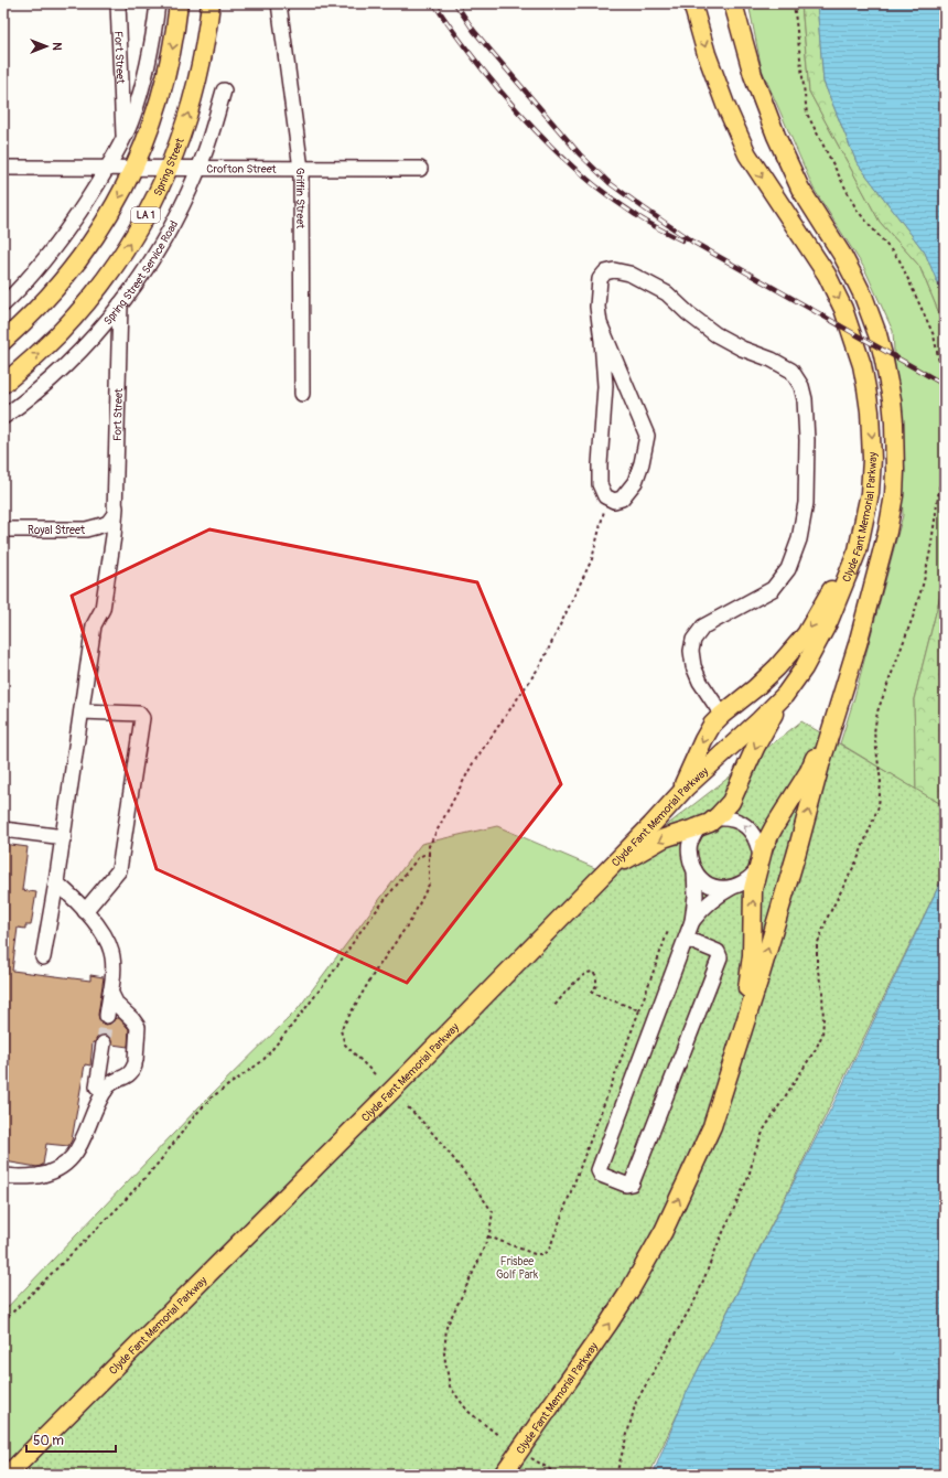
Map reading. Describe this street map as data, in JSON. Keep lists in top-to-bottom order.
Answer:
{
  "streets": {
    "main road": ["Spring Street", "LA 1", "Clyde Fant Memorial Parkway"],
    "street": [
      "Fort Street",
      "Crofton Street",
      "Griffin Street",
      "Spring Street Service Road",
      "Royal Street"
    ]
  },
  "crossings": [
    ["Fort Street", "Spring Street Service Road"],
    ["Fort Street", "Royal Street"],
    ["Spring Street", "Crofton Street"],
    ["Crofton Street", "Griffin Street"],
    ["Crofton Street", "LA 1"],
    ["Crofton Street", "Spring Street Service Road"]
  ],
  "parks": ["Frisbee Golf Park"],
  "scale_bar": "50 m",
  "north": "right"
}
